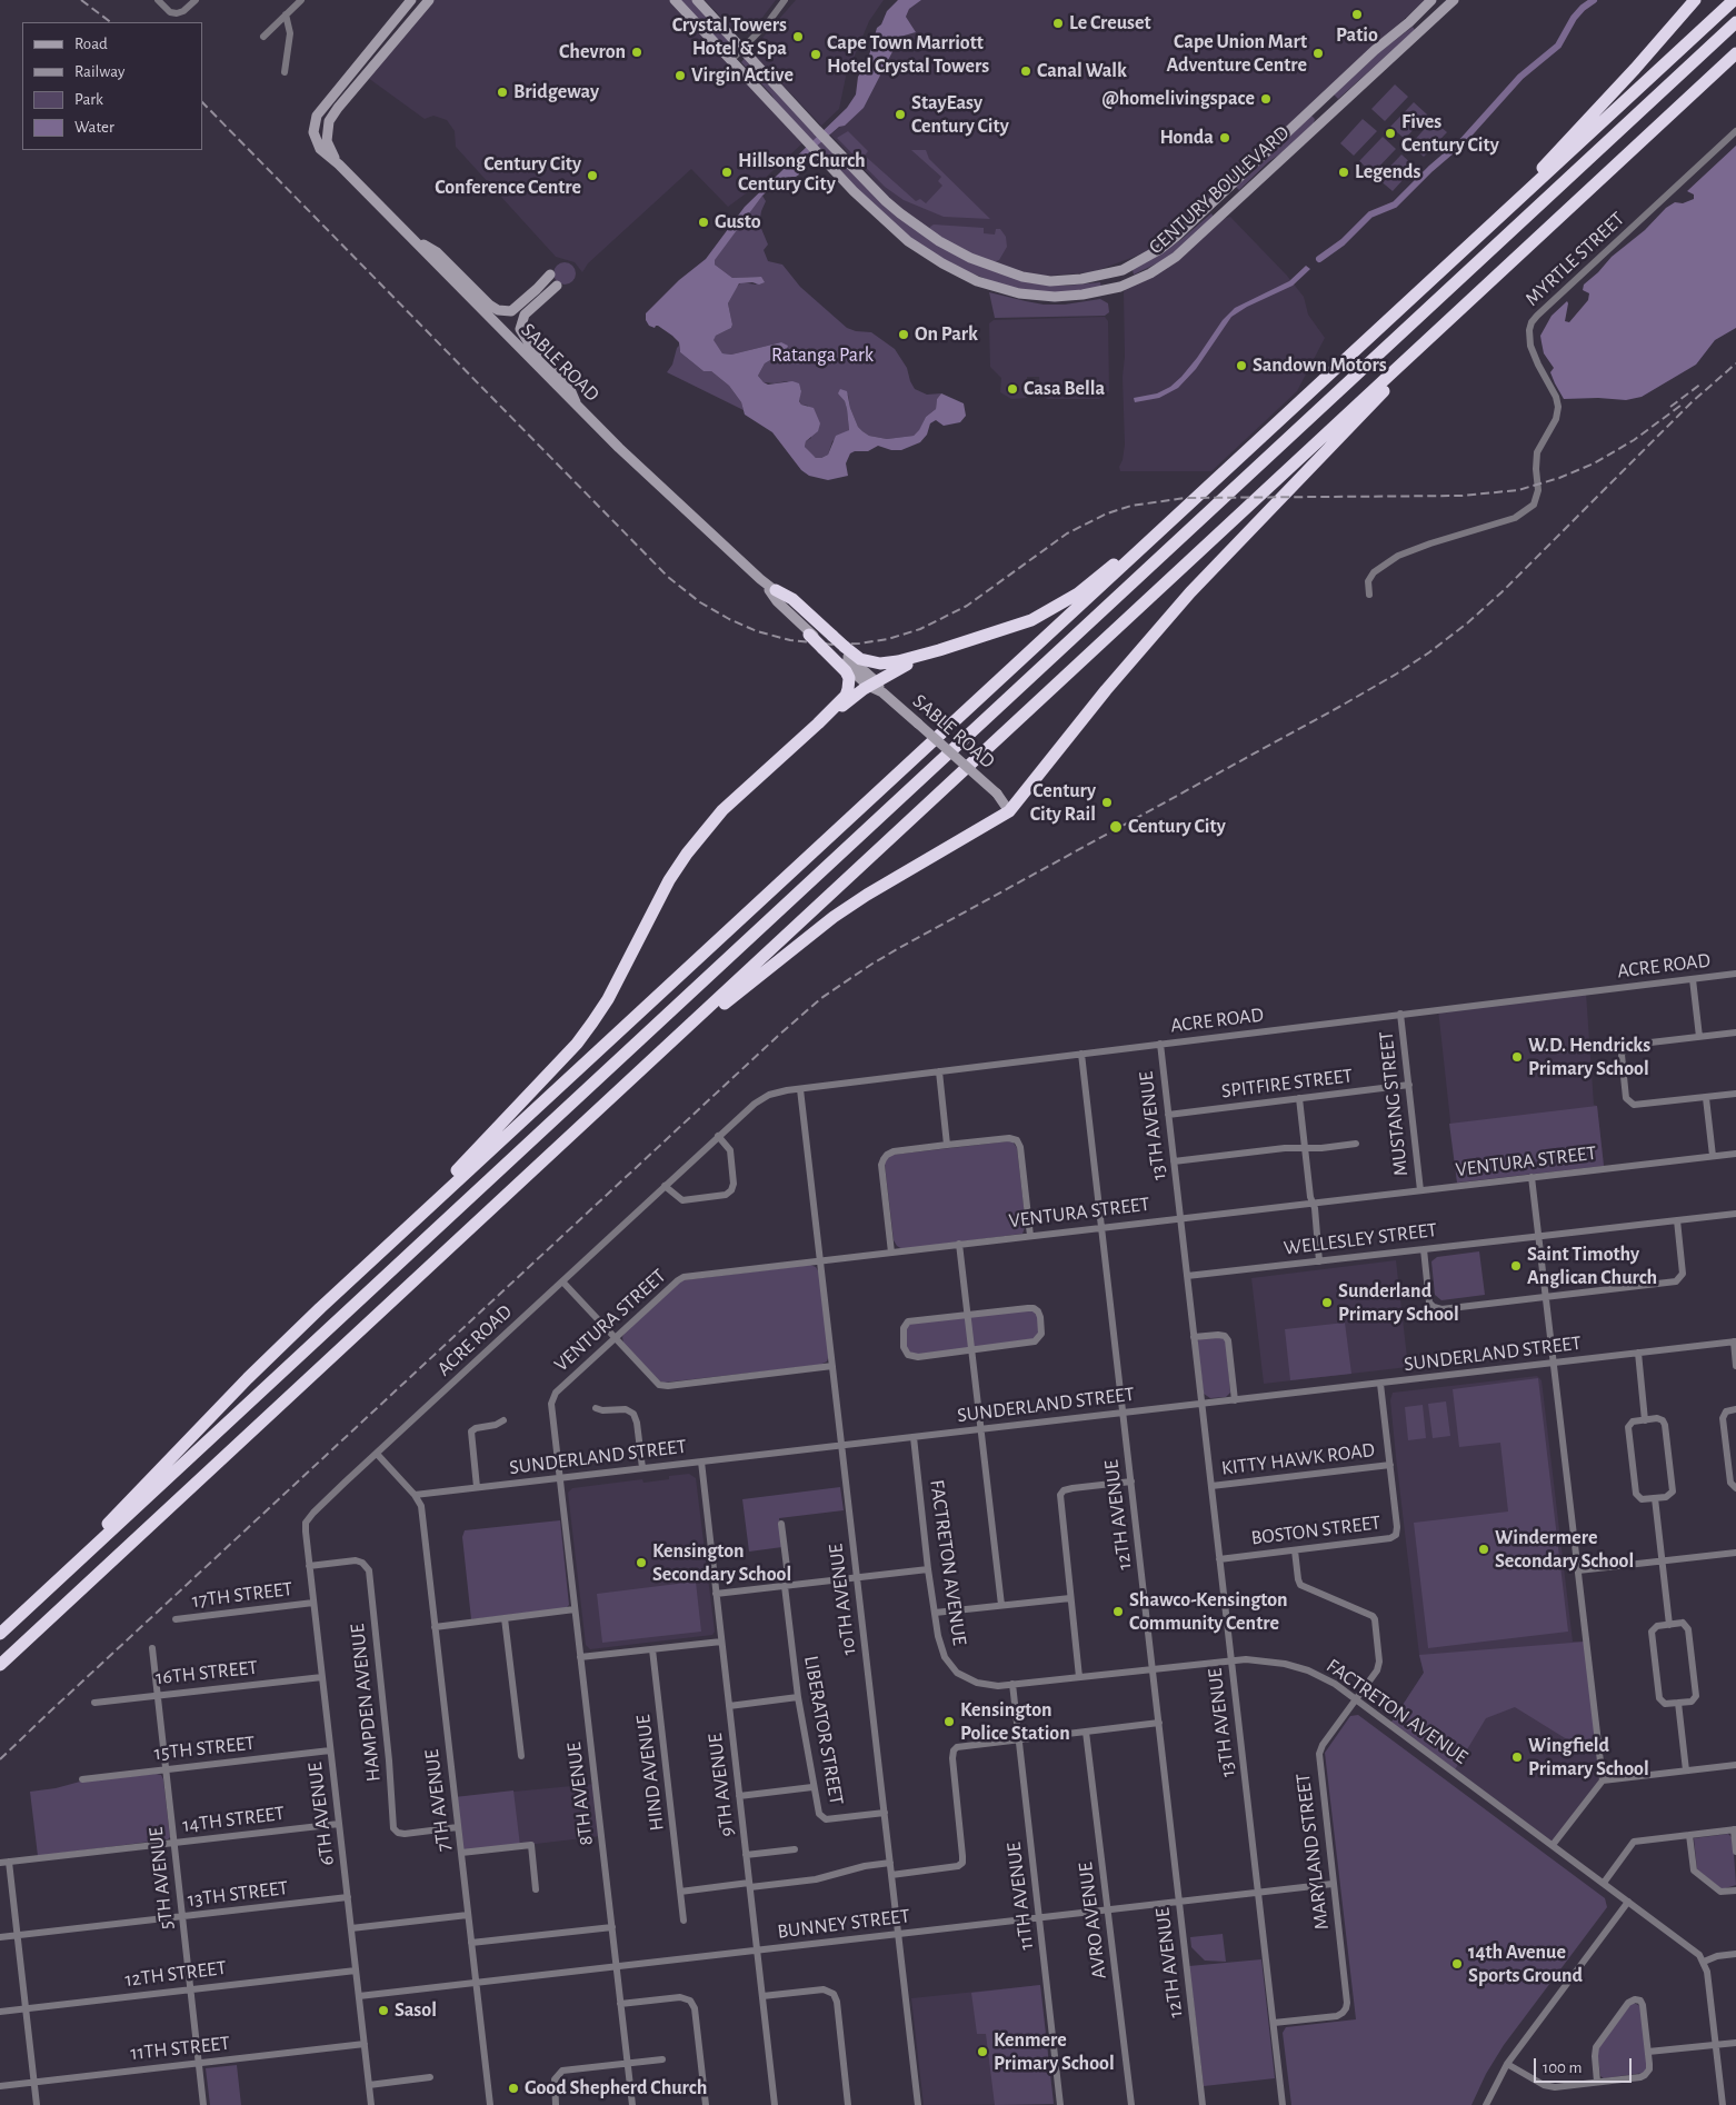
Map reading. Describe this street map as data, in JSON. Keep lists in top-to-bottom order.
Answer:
{
  "streets": {
    "main road": ["CENTURY BOULEVARD", "SABLE ROAD"],
    "street": [
      "MYRTLE STREET",
      "ACRE ROAD",
      "SPITFIRE STREET",
      "MUSTANG STREET",
      "13TH AVENUE",
      "VENTURA STREET",
      "WELLESLEY STREET",
      "SUNDERLAND STREET",
      "KITTY HAWK ROAD",
      "12TH AVENUE",
      "BOSTON STREET",
      "FACTRETON AVENUE",
      "17TH STREET",
      "10TH AVENUE",
      "16TH STREET",
      "HAMPDEN AVENUE",
      "LIBERATOR STREET",
      "15TH STREET",
      "HIND AVENUE",
      "9TH AVENUE",
      "8TH AVENUE",
      "7TH AVENUE",
      "6TH AVENUE",
      "14TH STREET",
      "MARYLAND STREET",
      "5TH AVENUE",
      "13TH STREET",
      "11TH AVENUE",
      "AVRO AVENUE",
      "BUNNEY STREET",
      "12TH STREET",
      "11TH STREET"
    ]
  },
  "crossings": [
    ["ACRE ROAD", "MUSTANG STREET"],
    ["ACRE ROAD", "13TH AVENUE"],
    ["ACRE ROAD", "12TH AVENUE"],
    ["ACRE ROAD", "10TH AVENUE"],
    ["ACRE ROAD", "6TH AVENUE"],
    ["SPITFIRE STREET", "MUSTANG STREET"],
    ["SPITFIRE STREET", "13TH AVENUE"],
    ["MUSTANG STREET", "VENTURA STREET"],
    ["13TH AVENUE", "VENTURA STREET"],
    ["13TH AVENUE", "WELLESLEY STREET"],
    ["13TH AVENUE", "SUNDERLAND STREET"],
    ["13TH AVENUE", "KITTY HAWK ROAD"],
    ["13TH AVENUE", "BOSTON STREET"],
    ["13TH AVENUE", "FACTRETON AVENUE"],
    ["13TH AVENUE", "MARYLAND STREET"],
    ["13TH AVENUE", "BUNNEY STREET"],
    ["VENTURA STREET", "SUNDERLAND STREET"],
    ["VENTURA STREET", "12TH AVENUE"],
    ["VENTURA STREET", "10TH AVENUE"],
    ["VENTURA STREET", "8TH AVENUE"],
    ["SUNDERLAND STREET", "12TH AVENUE"],
    ["SUNDERLAND STREET", "BOSTON STREET"],
    ["SUNDERLAND STREET", "FACTRETON AVENUE"],
    ["SUNDERLAND STREET", "10TH AVENUE"],
    ["SUNDERLAND STREET", "9TH AVENUE"],
    ["SUNDERLAND STREET", "8TH AVENUE"],
    ["SUNDERLAND STREET", "7TH AVENUE"],
    ["KITTY HAWK ROAD", "BOSTON STREET"],
    ["12TH AVENUE", "FACTRETON AVENUE"],
    ["12TH AVENUE", "BUNNEY STREET"],
    ["BOSTON STREET", "MARYLAND STREET"],
    ["FACTRETON AVENUE", "MARYLAND STREET"],
    ["FACTRETON AVENUE", "11TH AVENUE"],
    ["17TH STREET", "6TH AVENUE"],
    ["10TH AVENUE", "LIBERATOR STREET"],
    ["10TH AVENUE", "BUNNEY STREET"],
    ["16TH STREET", "6TH AVENUE"],
    ["16TH STREET", "5TH AVENUE"],
    ["HAMPDEN AVENUE", "7TH AVENUE"],
    ["HAMPDEN AVENUE", "6TH AVENUE"],
    ["15TH STREET", "6TH AVENUE"],
    ["15TH STREET", "5TH AVENUE"],
    ["9TH AVENUE", "BUNNEY STREET"],
    ["8TH AVENUE", "BUNNEY STREET"],
    ["7TH AVENUE", "BUNNEY STREET"],
    ["6TH AVENUE", "14TH STREET"],
    ["6TH AVENUE", "13TH STREET"],
    ["6TH AVENUE", "BUNNEY STREET"],
    ["6TH AVENUE", "12TH STREET"],
    ["6TH AVENUE", "11TH STREET"],
    ["14TH STREET", "5TH AVENUE"],
    ["MARYLAND STREET", "BUNNEY STREET"],
    ["5TH AVENUE", "13TH STREET"],
    ["5TH AVENUE", "12TH STREET"],
    ["5TH AVENUE", "11TH STREET"],
    ["11TH AVENUE", "BUNNEY STREET"],
    ["AVRO AVENUE", "BUNNEY STREET"]
  ],
  "parks": ["Ratanga Park"],
  "places": [
    "Patio",
    "Le Creuset",
    "Crystal Towers Hotel & Spa",
    "Chevron",
    "Cape Union Mart Adventure Centre",
    "Cape Town Marriott Hotel Crystal Towers",
    "Canal Walk",
    "Virgin Active",
    "Bridgeway",
    "@homelivingspace",
    "StayEasy Century City",
    "Fives Century City",
    "Honda",
    "Hillsong Church Century City",
    "Legends",
    "Century City Conference Centre",
    "Gusto",
    "On Park",
    "Sandown Motors",
    "Casa Bella",
    "Century City Rail",
    "Century City",
    "W.D. Hendricks Primary School",
    "Saint Timothy Anglican Church",
    "Sunderland Primary School",
    "Windermere Secondary School",
    "Kensington Secondary School",
    "Shawco-Kensington Community Centre",
    "Kensington Police Station",
    "Wingfield Primary School",
    "14th Avenue Sports Ground",
    "Sasol",
    "Kenmere Primary School",
    "Good Shepherd Church"
  ],
  "legend": [
    "Road",
    "Railway",
    "Park",
    "Water"
  ],
  "scale_bar": "100 m"
}
